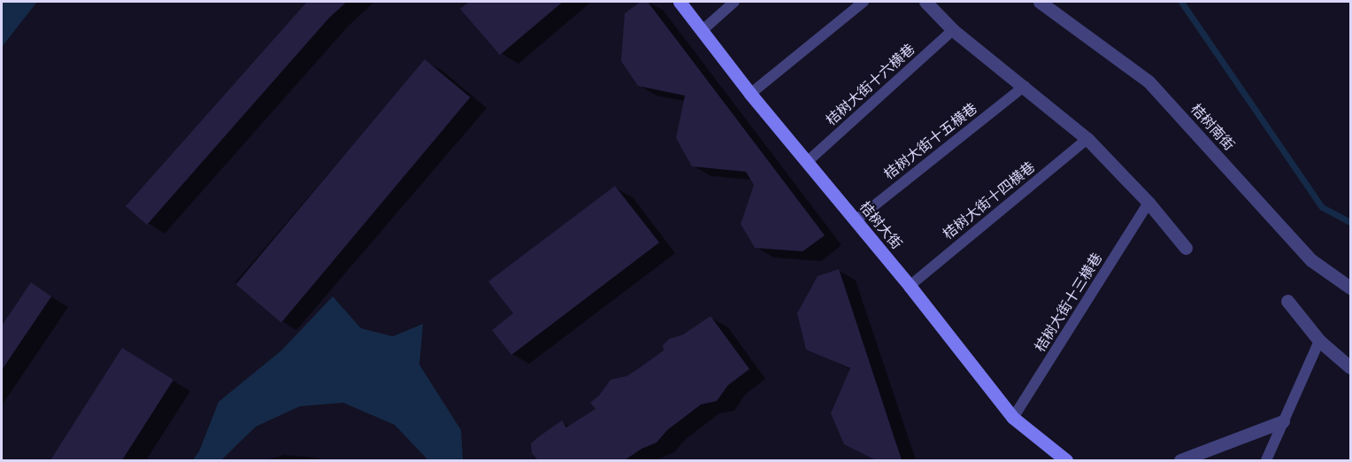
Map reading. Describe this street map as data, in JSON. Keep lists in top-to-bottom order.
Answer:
{
  "streets": {
    "street": ["桔树南街", "桔树大街"],
    "lane": [
      "桔树大街十六横巷",
      "桔树大街十五横巷",
      "桔树大街十四横巷",
      "桔树大街十三横巷"
    ]
  },
  "crossings": [
    ["桔树大街十六横巷", "桔树大街"],
    ["桔树大街十五横巷", "桔树大街"],
    ["桔树大街十四横巷", "桔树大街"],
    ["桔树大街", "桔树大街十三横巷"]
  ]
}
